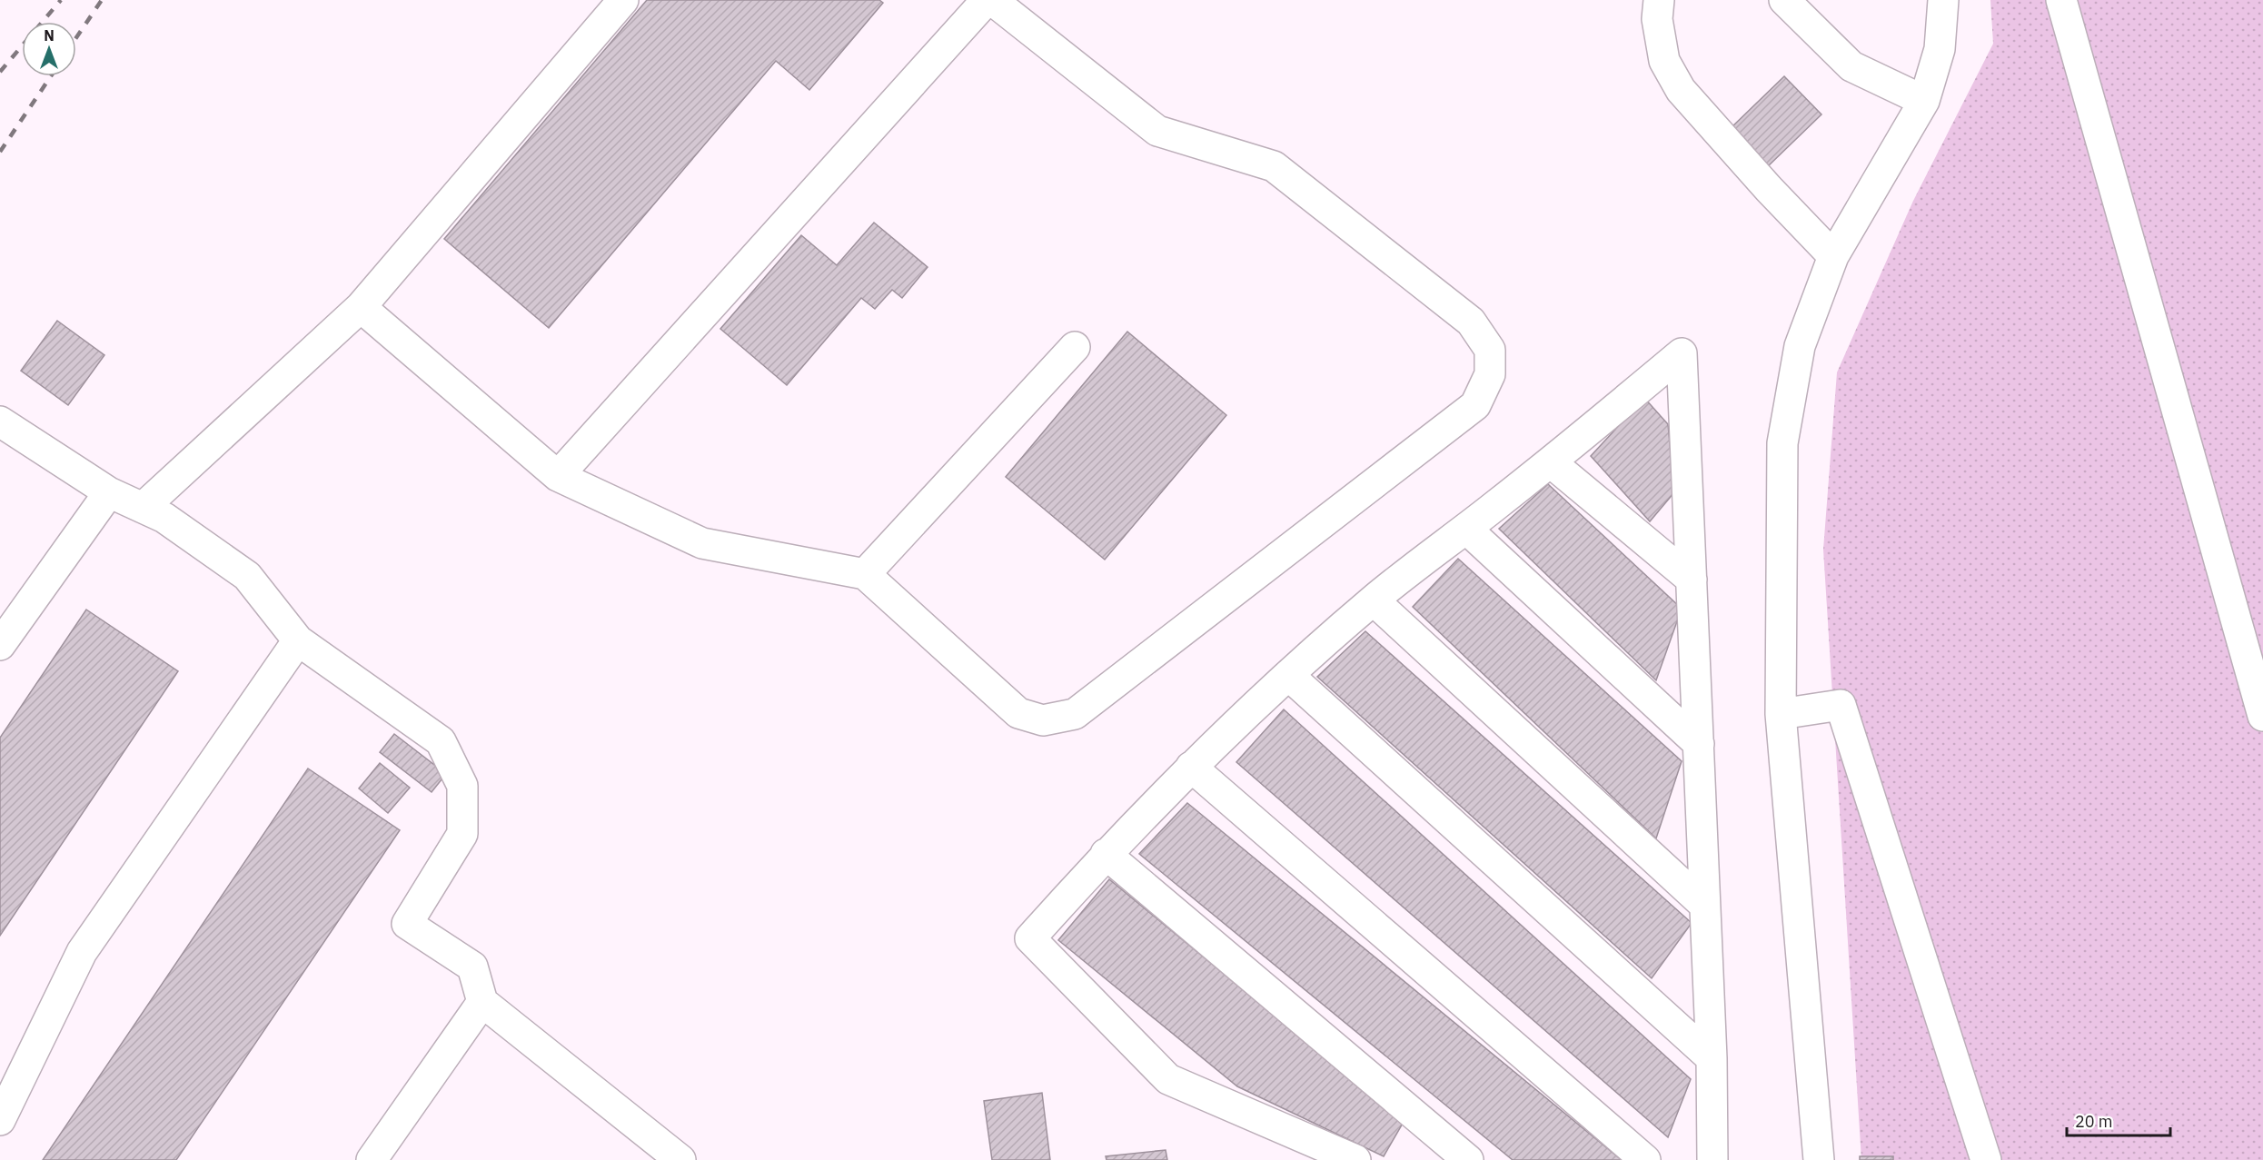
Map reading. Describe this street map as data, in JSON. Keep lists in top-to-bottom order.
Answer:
{
  "scale_bar": "20 m",
  "north": "top"
}
